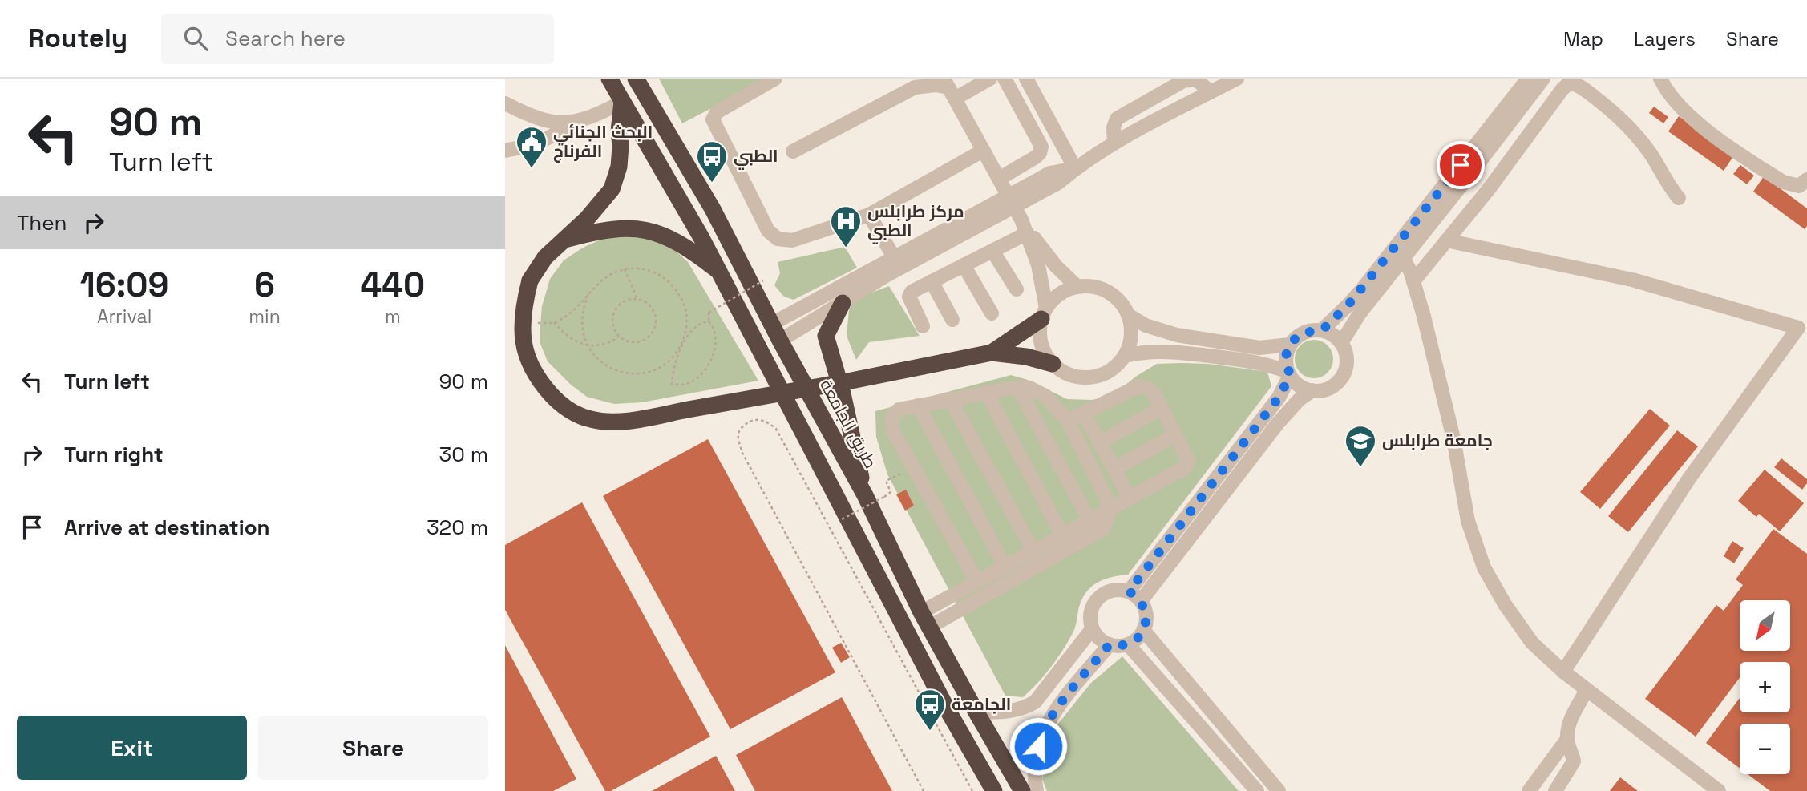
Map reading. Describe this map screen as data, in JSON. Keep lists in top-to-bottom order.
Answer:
{
  "streets": {
    "highway": ["طريق الجامعة"]
  },
  "places": {
    "public building": ["البحث الجنائي الفرناج"],
    "bus stop": ["الطبي", "الجامعة"],
    "hospital": ["مركز طرابلس الطبي"],
    "school or university": ["جامعة طرابلس"]
  },
  "north": "bottom left",
  "page": {
    "header": "Routely",
    "search": "Search here",
    "nav": ["Map", "Layers", "Share"],
    "turn": ["90 m", "Turn left"],
    "then": "Then",
    "eta": [
      "16:09",
      "Arrival",
      "6",
      "min",
      "440",
      "m"
    ],
    "list": [
      {
        "name": "Turn left",
        "value": "90 m"
      },
      {
        "name": "Turn right",
        "value": "30 m"
      },
      {
        "name": "Arrive at destination",
        "value": "320 m"
      }
    ],
    "map_buttons": ["+", "−"],
    "buttons": ["Exit", "Share"]
  }
}
